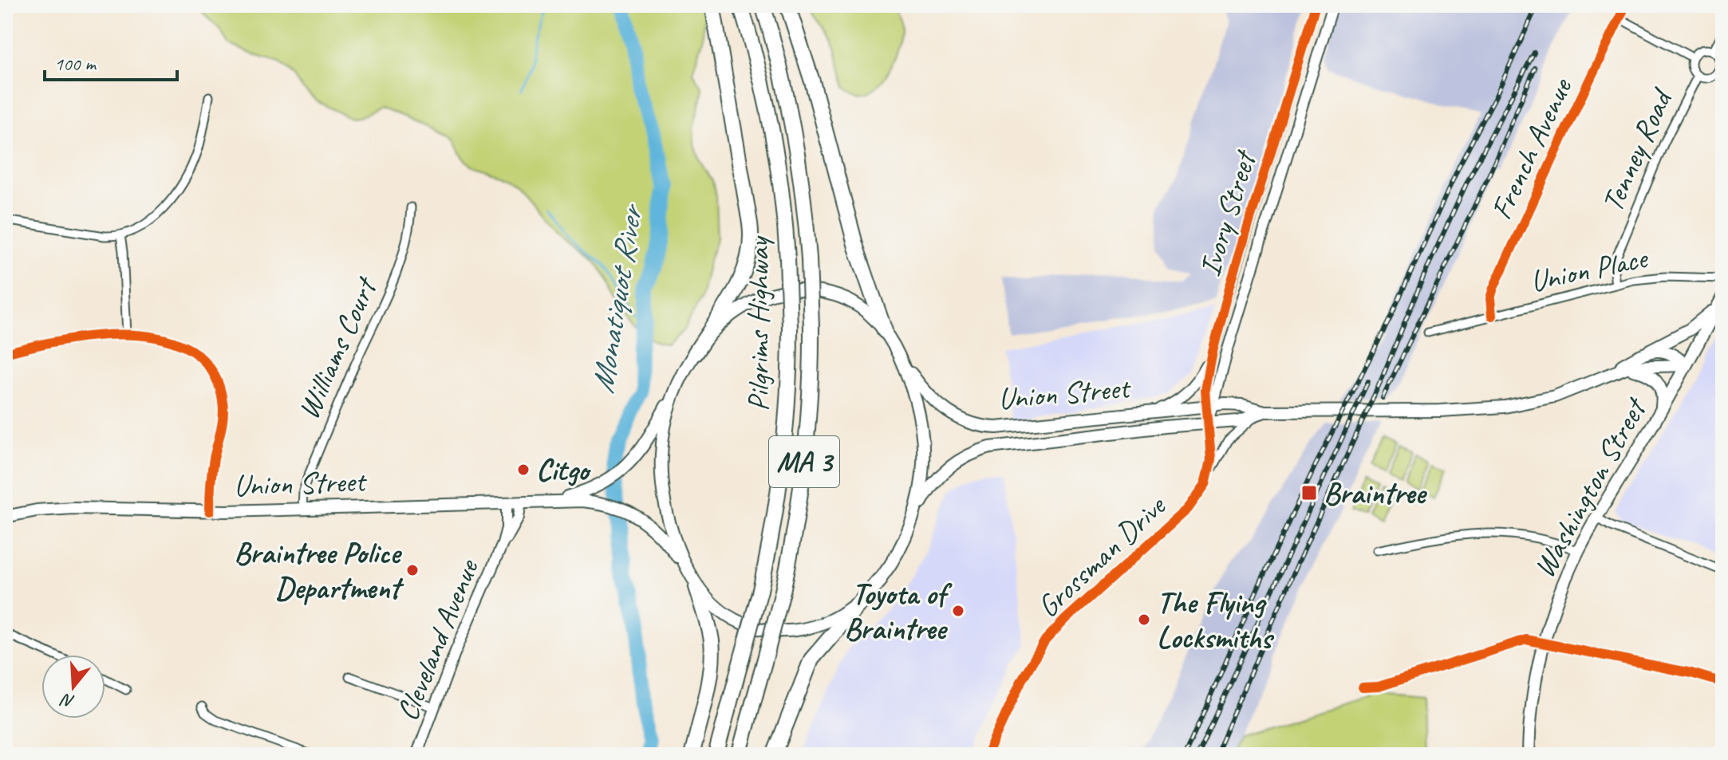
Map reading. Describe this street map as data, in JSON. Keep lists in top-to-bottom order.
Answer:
{
  "streets": {
    "highway": ["Pilgrims Highway", "MA 3"],
    "main road": ["Union Street", "Washington Street"],
    "street": [
      "French Avenue",
      "Tenney Road",
      "Ivory Street",
      "Union Place",
      "Williams Court",
      "Grossman Drive",
      "Cleveland Avenue"
    ]
  },
  "crossings": [
    ["French Avenue", "Union Place"],
    ["Tenney Road", "Union Place"],
    ["Ivory Street", "Union Street"],
    ["Ivory Street", "Grossman Drive"],
    ["Williams Court", "Union Street"],
    ["Union Street", "Washington Street"],
    ["Union Street", "Grossman Drive"],
    ["Union Street", "Cleveland Avenue"]
  ],
  "water": ["Monatiquot River"],
  "places": {
    "other": [
      "Citgo",
      "Braintree Police Department",
      "Toyota of Braintree",
      "The Flying Locksmiths"
    ],
    "transit": ["Braintree"]
  },
  "scale_bar": "100 m",
  "north": "bottom"
}
